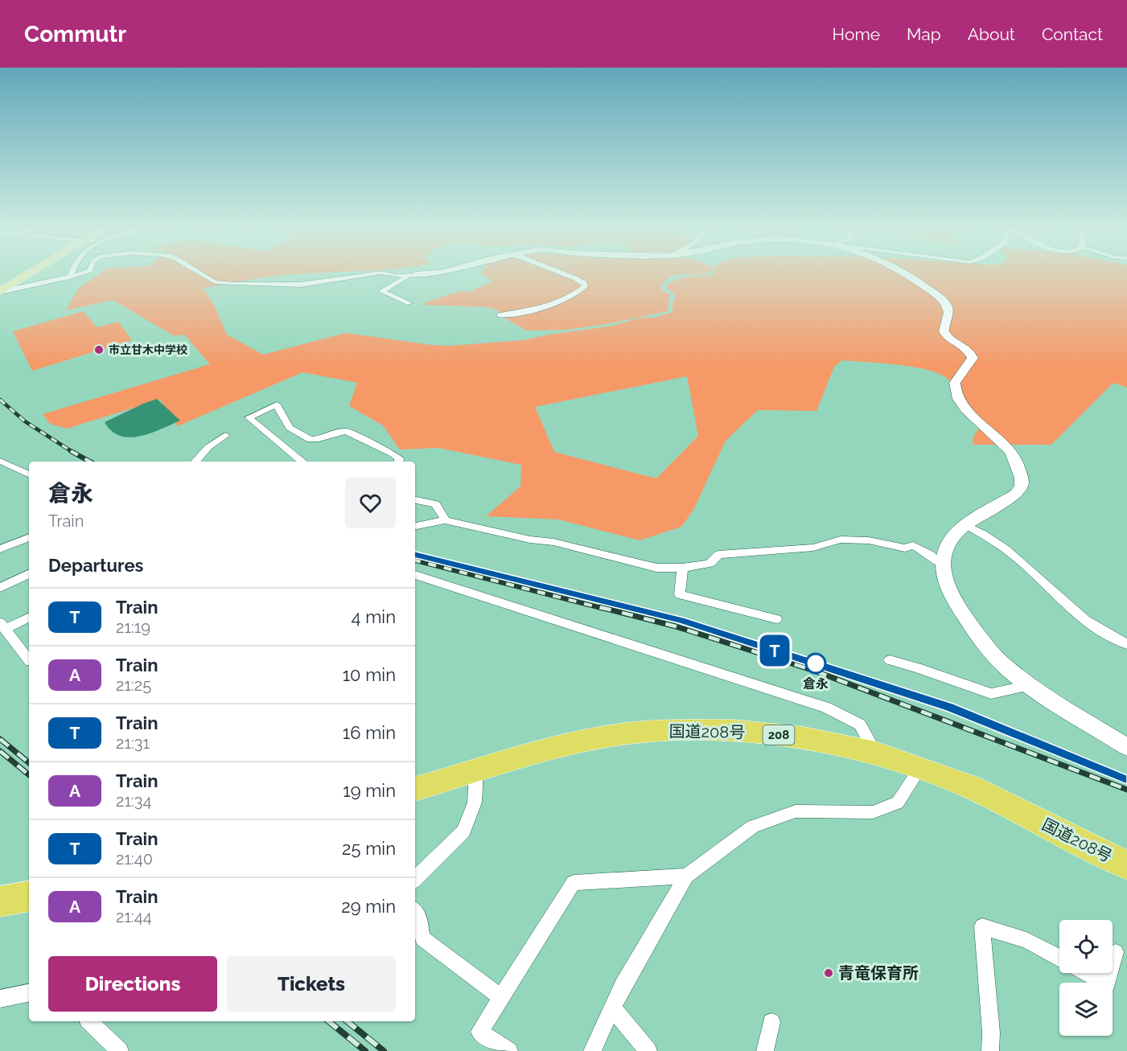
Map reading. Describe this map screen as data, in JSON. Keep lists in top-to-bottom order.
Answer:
{
  "streets": {
    "highway": ["国道208号", "208"]
  },
  "places": ["市立甘木中学校", "倉永", "青竜保育所"],
  "page": {
    "header": "Commutr",
    "nav": [
      "Home",
      "Map",
      "About",
      "Contact"
    ],
    "on_map": "T",
    "heading": [
      ["倉永", "Train"],
      "Departures"
    ],
    "list": [
      {
        "mark": "T",
        "name": "Train",
        "note": "21:19",
        "value": "4 min"
      },
      {
        "mark": "A",
        "name": "Train",
        "note": "21:25",
        "value": "10 min"
      },
      {
        "mark": "T",
        "name": "Train",
        "note": "21:31",
        "value": "16 min"
      },
      {
        "mark": "A",
        "name": "Train",
        "note": "21:34",
        "value": "19 min"
      },
      {
        "mark": "T",
        "name": "Train",
        "note": "21:40",
        "value": "25 min"
      },
      {
        "mark": "A",
        "name": "Train",
        "note": "21:44",
        "value": "29 min"
      }
    ],
    "buttons": ["Directions", "Tickets"]
  }
}
